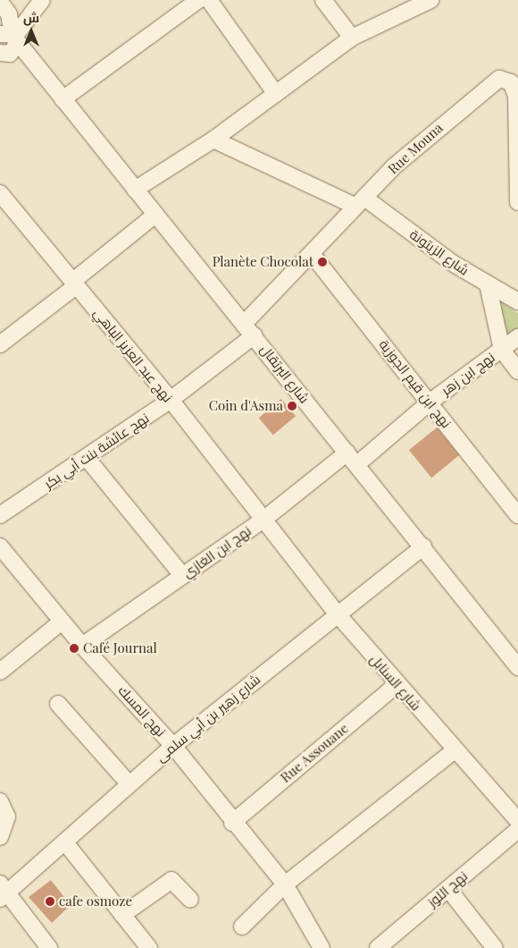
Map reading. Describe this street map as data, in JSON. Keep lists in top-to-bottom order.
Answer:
{
  "streets": {
    "street": [
      "Rue Mouna",
      "شارع الزيتونة",
      "نهج عبد العزيز الباهي",
      "شارع البرتقال",
      "نهج ابن زهر",
      "نهج ابن قيم الجوزية",
      "نهج عائشة بنت أبي بكر",
      "نهج ابن الغازي",
      "شارع السنابل",
      "نهج المسك",
      "شارع زهير بن أبي سلمى",
      "Rue Assouane",
      "نهج اللوز"
    ]
  },
  "crossings": [
    ["Rue Mouna", "شارع الزيتونة"],
    ["Rue Mouna", "شارع البرتقال"],
    ["Rue Mouna", "نهج ابن قيم الجوزية"],
    ["نهج عبد العزيز الباهي", "نهج عائشة بنت أبي بكر"],
    ["نهج عبد العزيز الباهي", "نهج ابن الغازي"],
    ["نهج عبد العزيز الباهي", "شارع السنابل"],
    ["نهج عبد العزيز الباهي", "شارع زهير بن أبي سلمى"],
    ["شارع البرتقال", "نهج ابن زهر"],
    ["شارع البرتقال", "نهج عائشة بنت أبي بكر"],
    ["شارع البرتقال", "نهج ابن الغازي"],
    ["شارع البرتقال", "شارع زهير بن أبي سلمى"],
    ["نهج ابن زهر", "نهج ابن قيم الجوزية"],
    ["نهج ابن زهر", "نهج ابن الغازي"],
    ["نهج ابن الغازي", "نهج المسك"],
    ["شارع السنابل", "شارع زهير بن أبي سلمى"],
    ["شارع السنابل", "Rue Assouane"],
    ["نهج المسك", "شارع زهير بن أبي سلمى"],
    ["نهج المسك", "Rue Assouane"]
  ],
  "places": [
    "Planète Chocolat",
    "Coin d'Asma",
    "Café Journal",
    "cafe osmoze"
  ],
  "north": "top"
}
